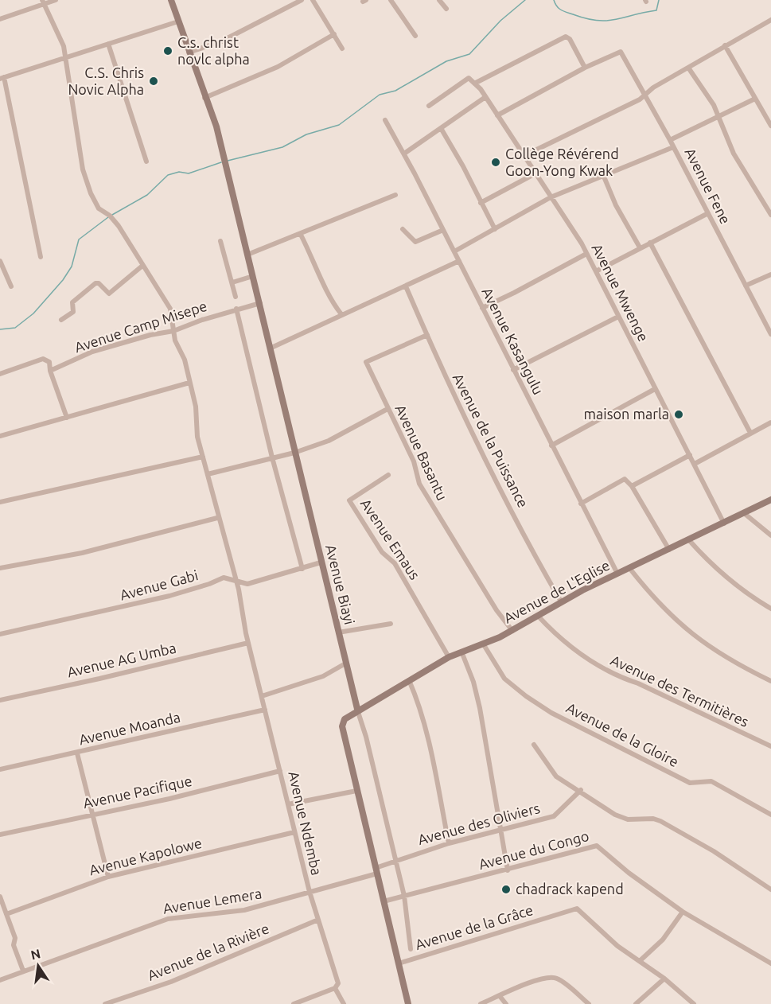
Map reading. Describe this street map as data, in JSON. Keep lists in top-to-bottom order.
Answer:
{
  "streets": {
    "street": [
      "Avenue Fene",
      "Avenue Mwenge",
      "Avenue Camp Misepe",
      "Avenue Kasangulu",
      "Avenue de la Puissance",
      "Avenue Basantu",
      "Avenue Emaus",
      "Avenue Biayi",
      "Avenue Gabi",
      "Avenue de L'Eglise",
      "Avenue AG Umba",
      "Avenue des Termitières",
      "Avenue Moanda",
      "Avenue de la Gloire",
      "Avenue Pacifique",
      "Avenue Ndemba",
      "Avenue des Oliviers",
      "Avenue du Congo",
      "Avenue Kapolowe",
      "Avenue Lemera",
      "Avenue de la Grâce",
      "Avenue de la Rivière"
    ]
  },
  "crossings": [
    ["Avenue Mwenge", "Avenue de L'Eglise"],
    ["Avenue Camp Misepe", "Avenue Biayi"],
    ["Avenue Camp Misepe", "Avenue Ndemba"],
    ["Avenue Kasangulu", "Avenue de L'Eglise"],
    ["Avenue de la Puissance", "Avenue Basantu"],
    ["Avenue de la Puissance", "Avenue de L'Eglise"],
    ["Avenue Basantu", "Avenue de L'Eglise"],
    ["Avenue Emaus", "Avenue de L'Eglise"],
    ["Avenue Biayi", "Avenue Gabi"],
    ["Avenue Biayi", "Avenue de L'Eglise"],
    ["Avenue Gabi", "Avenue Ndemba"],
    ["Avenue de L'Eglise", "Avenue des Termitières"],
    ["Avenue de L'Eglise", "Avenue de la Gloire"],
    ["Avenue AG Umba", "Avenue Ndemba"],
    ["Avenue Moanda", "Avenue Ndemba"],
    ["Avenue Pacifique", "Avenue Ndemba"],
    ["Avenue Ndemba", "Avenue Kapolowe"],
    ["Avenue Ndemba", "Avenue Lemera"],
    ["Avenue Ndemba", "Avenue de la Rivière"],
    ["Avenue des Oliviers", "Avenue Lemera"]
  ],
  "places": [
    "C.s. christ novlc alpha",
    "C.S. Chris Novic Alpha",
    "Collège Révérend Goon-Yong Kwak",
    "maison marla",
    "chadrack kapend"
  ],
  "north": "top"
}
